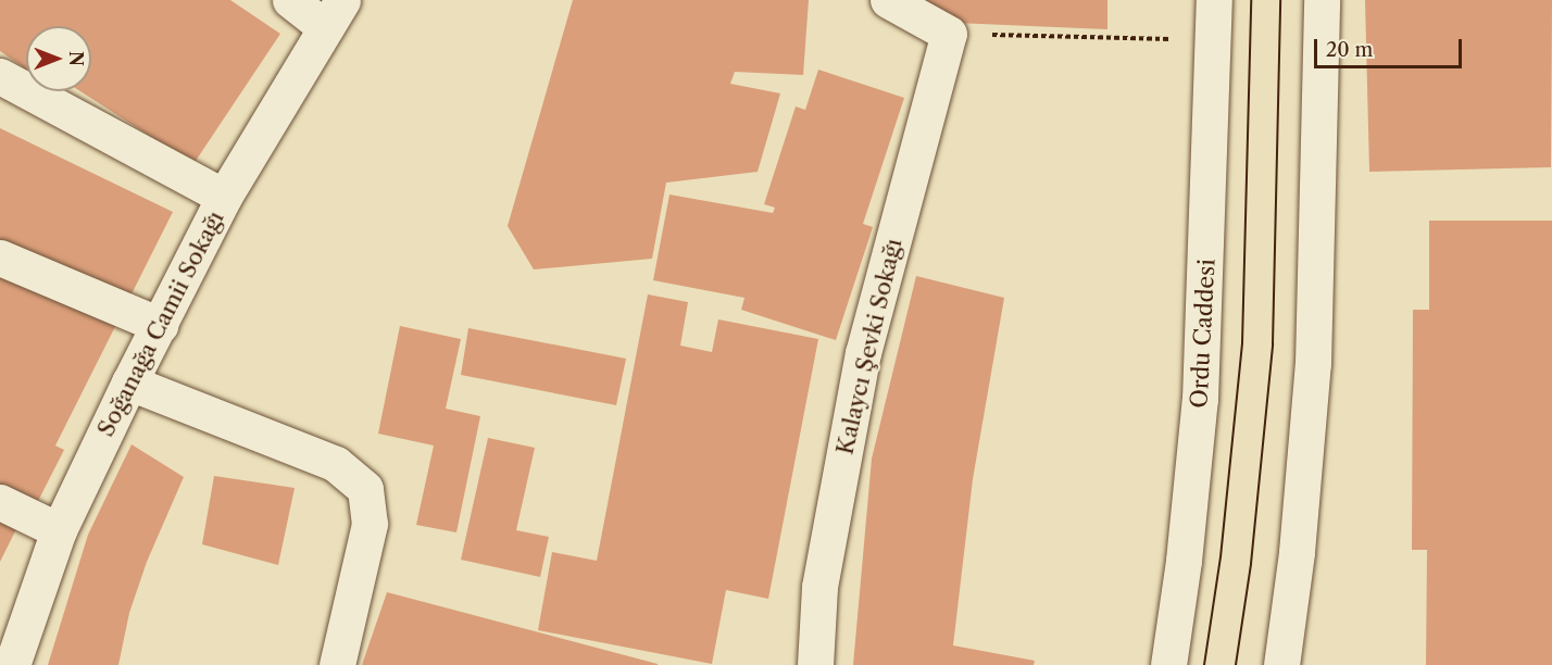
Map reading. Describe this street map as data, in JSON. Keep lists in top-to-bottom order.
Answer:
{
  "streets": {
    "street": ["Soğanağa Camii Sokağı", "Ordu Caddesi", "Kalaycı Şevki Sokağı"]
  },
  "scale_bar": "20 m",
  "north": "right"
}
